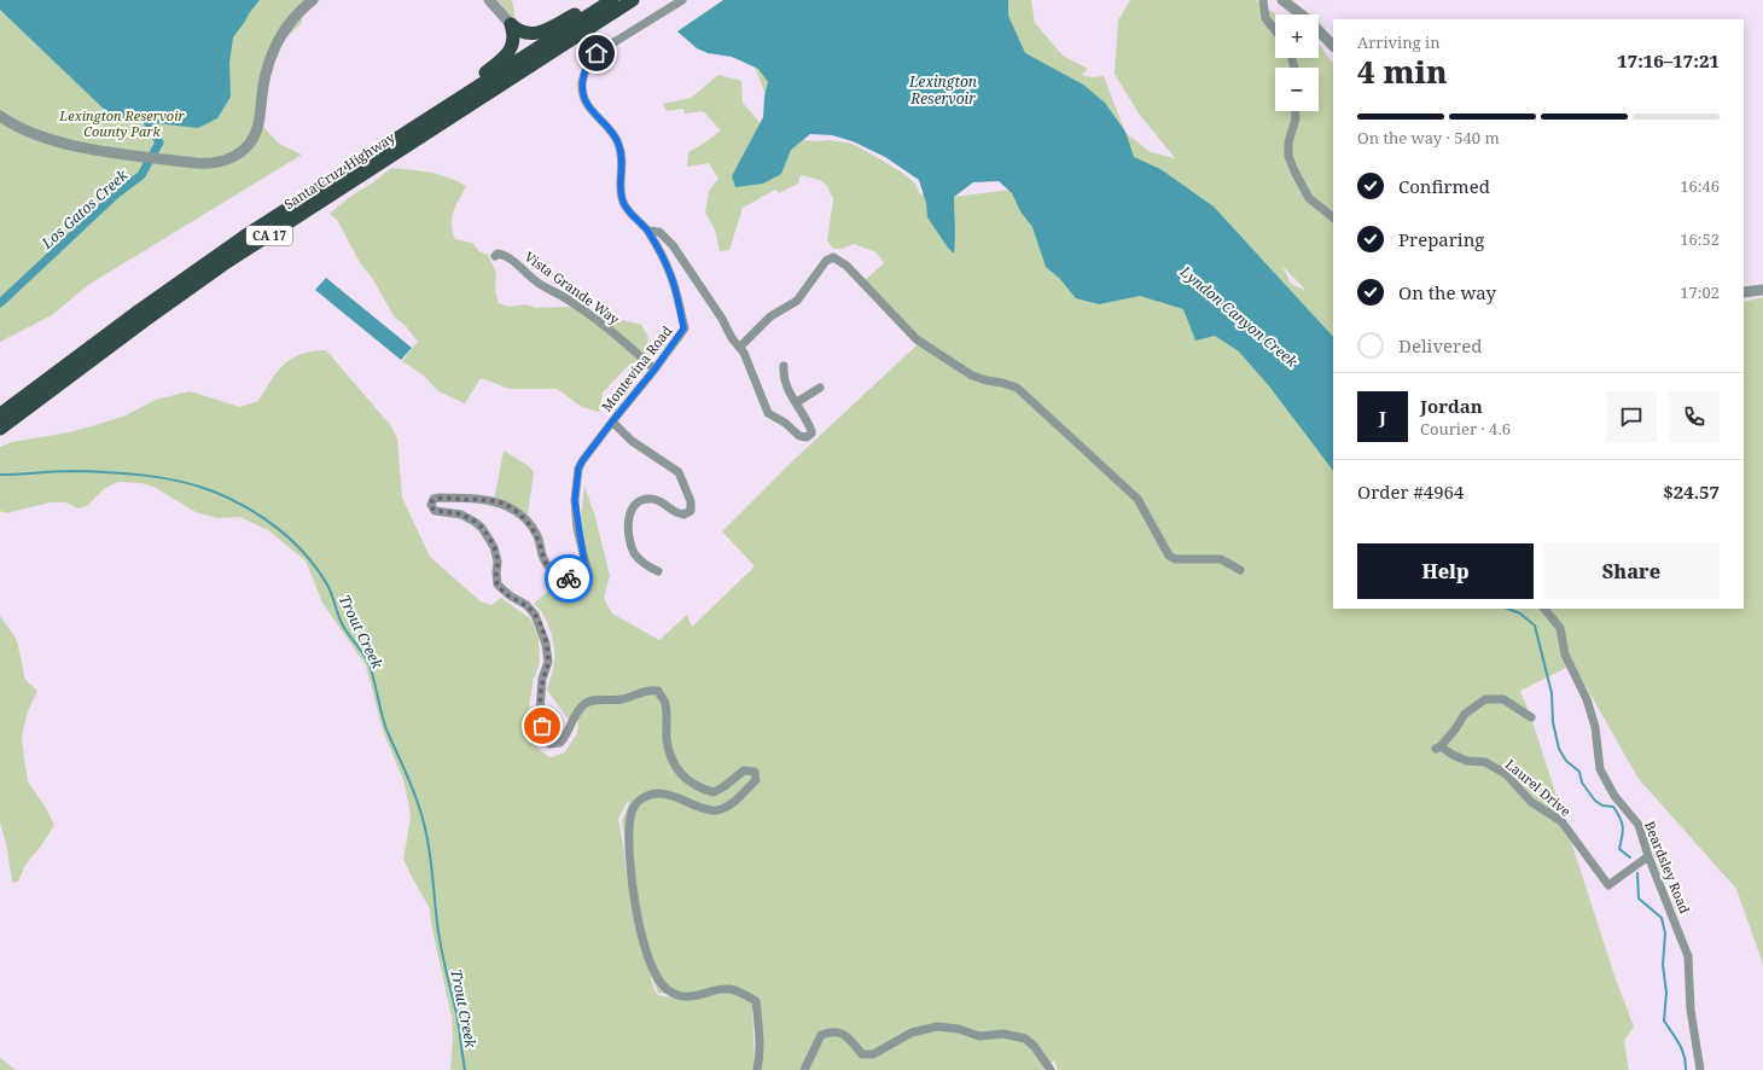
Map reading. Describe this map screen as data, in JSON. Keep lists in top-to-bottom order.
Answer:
{
  "streets": {
    "highway": ["Santa Cruz Highway", "CA 17"],
    "street": [
      "Vista Grande Way",
      "Montevina Road",
      "Laurel Drive",
      "Beardsley Road"
    ]
  },
  "crossings": [
    ["Vista Grande Way", "Montevina Road"],
    ["Laurel Drive", "Beardsley Road"]
  ],
  "water": [
    "Lexington Reservoir",
    "Los Gatos Creek",
    "Lyndon Canyon Creek",
    "Trout Creek"
  ],
  "parks": ["Lexington Reservoir County Park"],
  "page": {
    "map_buttons": ["+", "−"],
    "heading": ["4 min", "Arriving in", "17:16–17:21"],
    "panel": [
      "Jordan",
      "Courier · 4.6",
      "Order #4964",
      "$24.57"
    ],
    "bar": "On the way · 540 m",
    "list": [
      ["Confirmed", "16:46"],
      ["Preparing", "16:52"],
      ["On the way", "17:02"],
      "Delivered"
    ],
    "round": "J",
    "buttons": ["Help", "Share"]
  }
}
